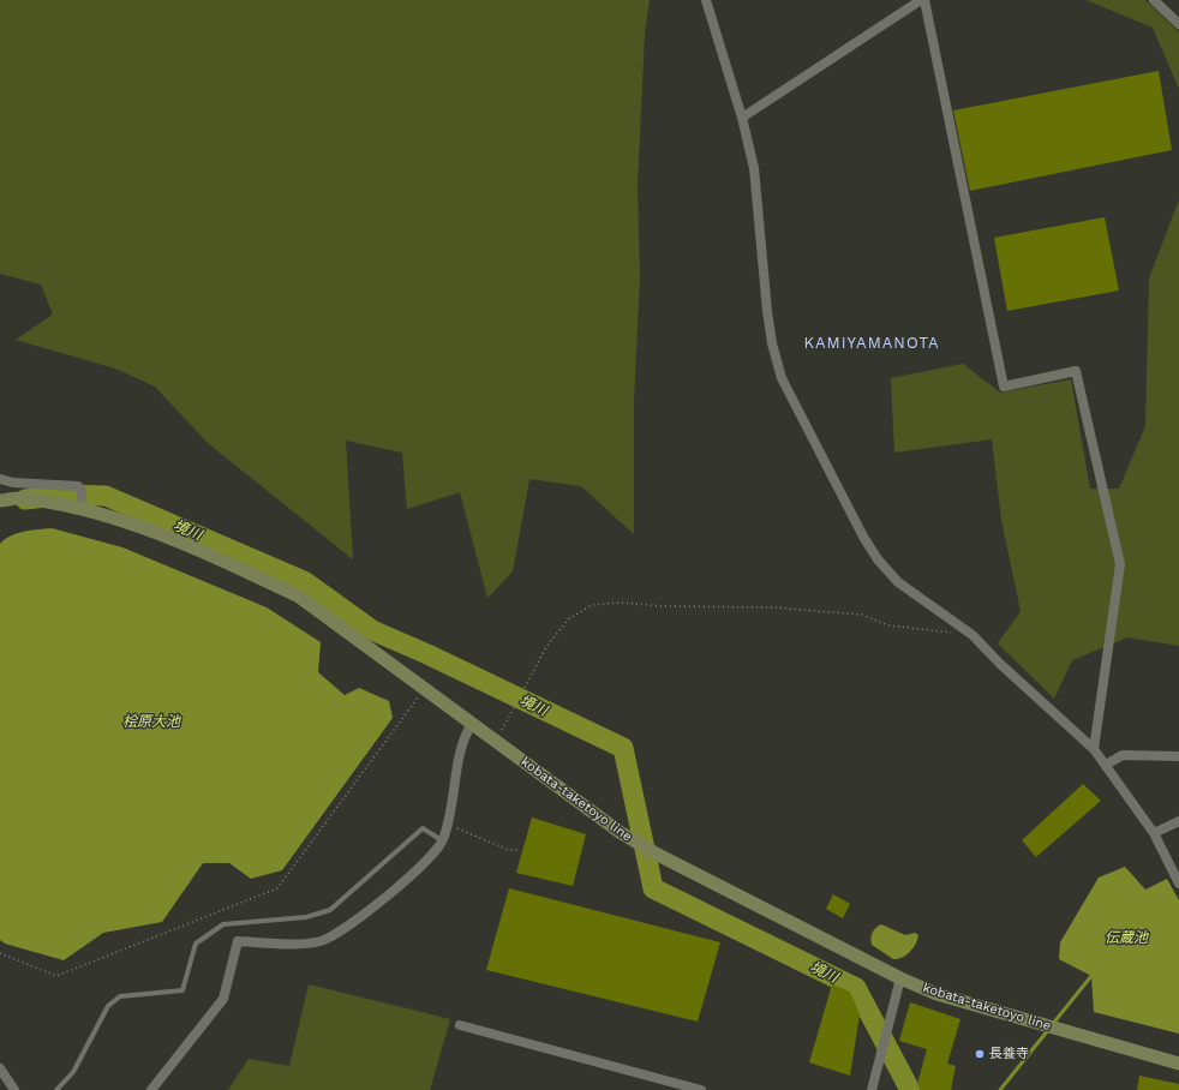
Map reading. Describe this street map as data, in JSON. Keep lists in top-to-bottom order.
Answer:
{
  "streets": {
    "main road": ["kobata-taketoyo line"]
  },
  "districts": ["KAMIYAMANOTA"],
  "water": ["境川", "桧原大池", "伝蔵池"],
  "places": ["長養寺"]
}
